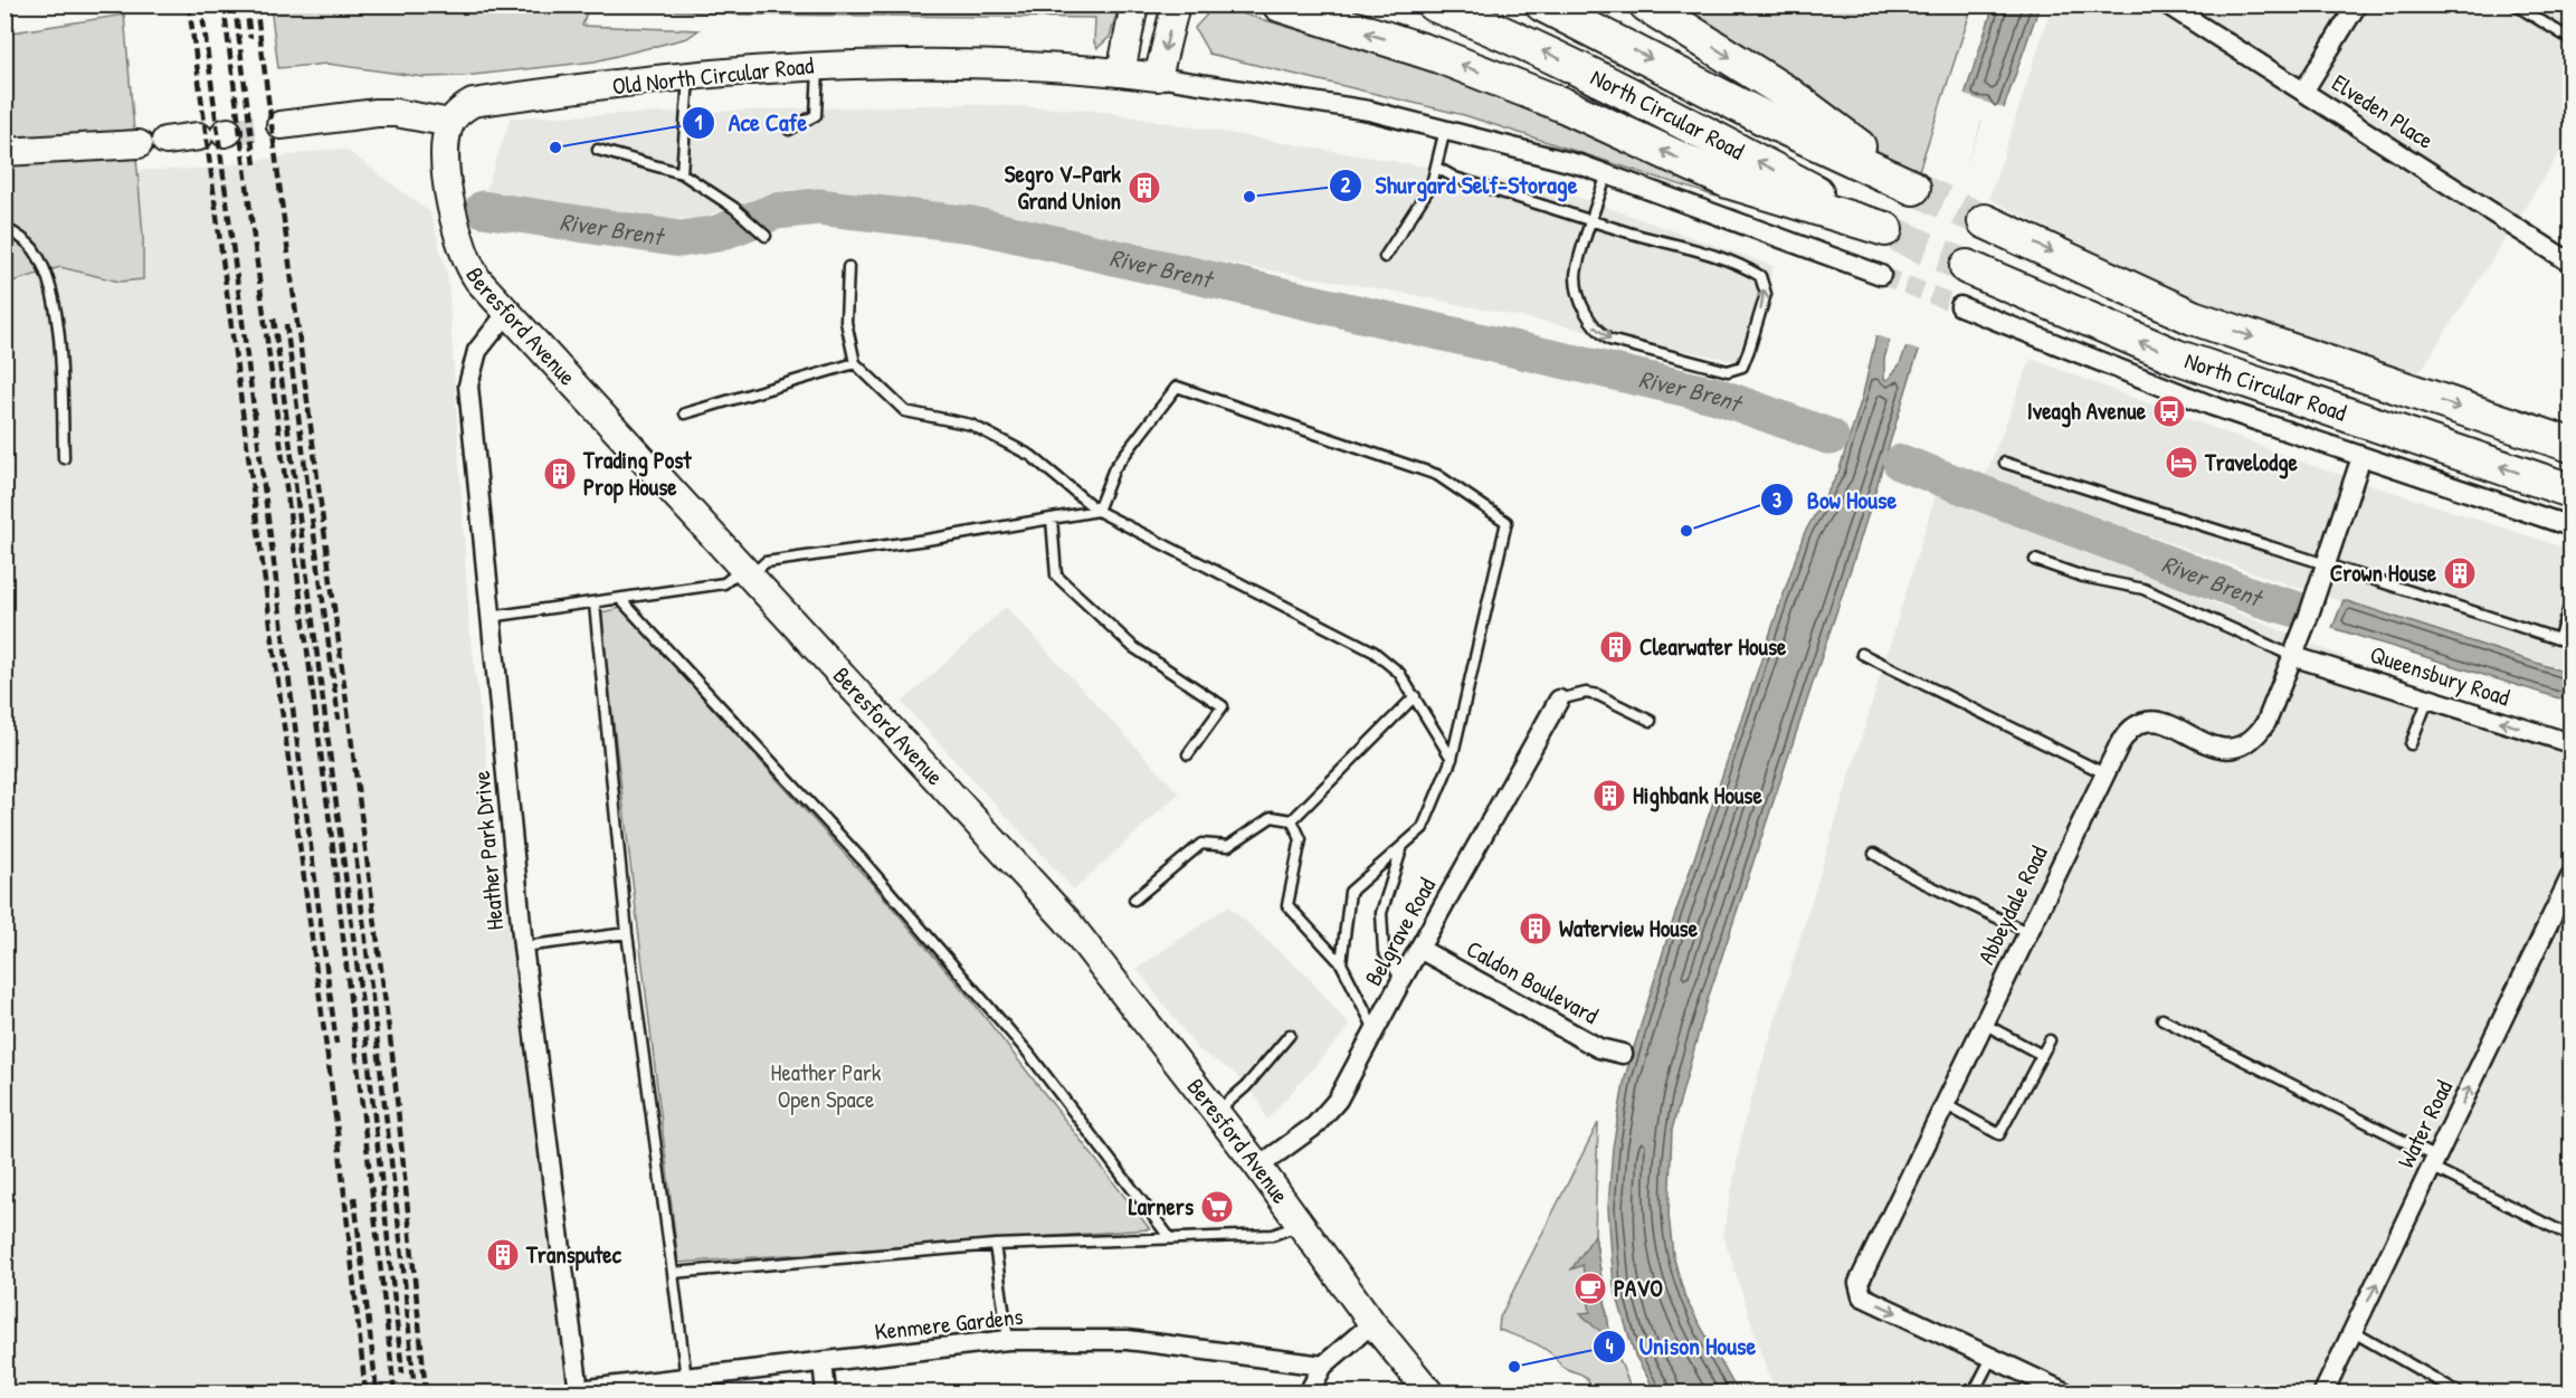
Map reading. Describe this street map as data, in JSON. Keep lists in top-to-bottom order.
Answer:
{
  "streets": {
    "highway": ["North Circular Road"],
    "street": [
      "Old North Circular Road",
      "Elveden Place",
      "Beresford Avenue",
      "Queensbury Road",
      "Heather Park Drive",
      "Abbeydale Road",
      "Belgrave Road",
      "Caldon Boulevard",
      "Water Road",
      "Kenmere Gardens"
    ]
  },
  "crossings": [
    ["Old North Circular Road", "Beresford Avenue"],
    ["Beresford Avenue", "Heather Park Drive"],
    ["Beresford Avenue", "Belgrave Road"],
    ["Queensbury Road", "Abbeydale Road"],
    ["Heather Park Drive", "Kenmere Gardens"],
    ["Belgrave Road", "Caldon Boulevard"]
  ],
  "one_way": ["Queensbury Road", "Water Road"],
  "water": ["River Brent"],
  "parks": ["Heather Park Open Space"],
  "places": {
    "other": [
      "Ace Cafe",
      "Shurgard Self-Storage",
      "Bow House",
      "Unison House"
    ],
    "building": [
      "Segro V-Park Grand Union",
      "Trading Post Prop House",
      "Crown House",
      "Clearwater House",
      "Highbank House",
      "Waterview House",
      "Transputec"
    ],
    "bus stop": ["Iveagh Avenue"],
    "hotel": ["Travelodge"],
    "supermarket": ["Larners"],
    "cafe": ["PAVO"]
  }
}
